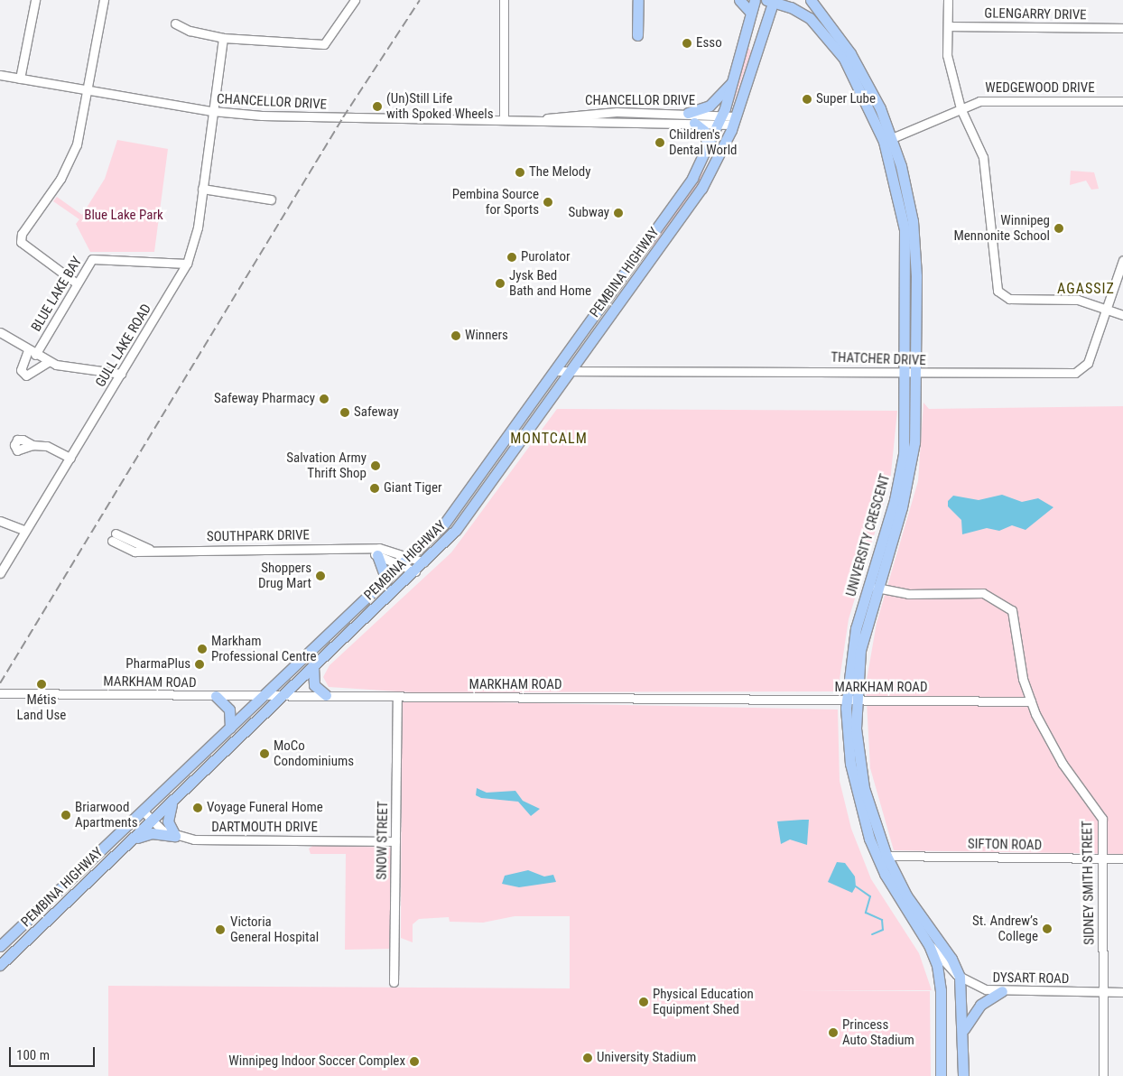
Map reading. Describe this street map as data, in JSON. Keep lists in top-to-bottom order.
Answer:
{
  "streets": {
    "main road": ["PEMBINA HIGHWAY", "UNIVERSITY CRESCENT"],
    "street": [
      "GLENGARRY DRIVE",
      "WEDGEWOOD DRIVE",
      "CHANCELLOR DRIVE",
      "BLUE LAKE BAY",
      "GULL LAKE ROAD",
      "THATCHER DRIVE",
      "SOUTHPARK DRIVE",
      "MARKHAM ROAD",
      "DARTMOUTH DRIVE",
      "SNOW STREET",
      "SIFTON ROAD",
      "SIDNEY SMITH STREET",
      "DYSART ROAD"
    ]
  },
  "crossings": [
    ["WEDGEWOOD DRIVE", "UNIVERSITY CRESCENT"],
    ["CHANCELLOR DRIVE", "PEMBINA HIGHWAY"],
    ["CHANCELLOR DRIVE", "GULL LAKE ROAD"],
    ["PEMBINA HIGHWAY", "THATCHER DRIVE"],
    ["PEMBINA HIGHWAY", "UNIVERSITY CRESCENT"],
    ["PEMBINA HIGHWAY", "SOUTHPARK DRIVE"],
    ["PEMBINA HIGHWAY", "MARKHAM ROAD"],
    ["PEMBINA HIGHWAY", "DARTMOUTH DRIVE"],
    ["BLUE LAKE BAY", "GULL LAKE ROAD"],
    ["THATCHER DRIVE", "UNIVERSITY CRESCENT"],
    ["UNIVERSITY CRESCENT", "MARKHAM ROAD"],
    ["UNIVERSITY CRESCENT", "SIFTON ROAD"],
    ["UNIVERSITY CRESCENT", "SIDNEY SMITH STREET"],
    ["UNIVERSITY CRESCENT", "DYSART ROAD"],
    ["MARKHAM ROAD", "SNOW STREET"],
    ["MARKHAM ROAD", "SIDNEY SMITH STREET"],
    ["DARTMOUTH DRIVE", "SNOW STREET"],
    ["SIFTON ROAD", "SIDNEY SMITH STREET"],
    ["SIDNEY SMITH STREET", "DYSART ROAD"]
  ],
  "districts": ["AGASSIZ", "MONTCALM"],
  "parks": ["Blue Lake Park"],
  "places": [
    "Esso",
    "Super Lube",
    "(Un)Still Life with Spoked Wheels",
    "Children's Dental World",
    "The Melody",
    "Pembina Source for Sports",
    "Subway",
    "Winnipeg Mennonite School",
    "Purolator",
    "Jysk Bed Bath and Home",
    "Winners",
    "Safeway Pharmacy",
    "Safeway",
    "Salvation Army Thrift Shop",
    "Giant Tiger",
    "Shoppers Drug Mart",
    "Markham Professional Centre",
    "PharmaPlus",
    "Métis Land Use",
    "MoCo Condominiums",
    "Voyage Funeral Home",
    "Briarwood Apartments",
    "St. Andrew’s College",
    "Victoria General Hospital",
    "Physical Education Equipment Shed",
    "Princess Auto Stadium",
    "University Stadium",
    "Winnipeg Indoor Soccer Complex"
  ],
  "scale_bar": "100 m"
}
